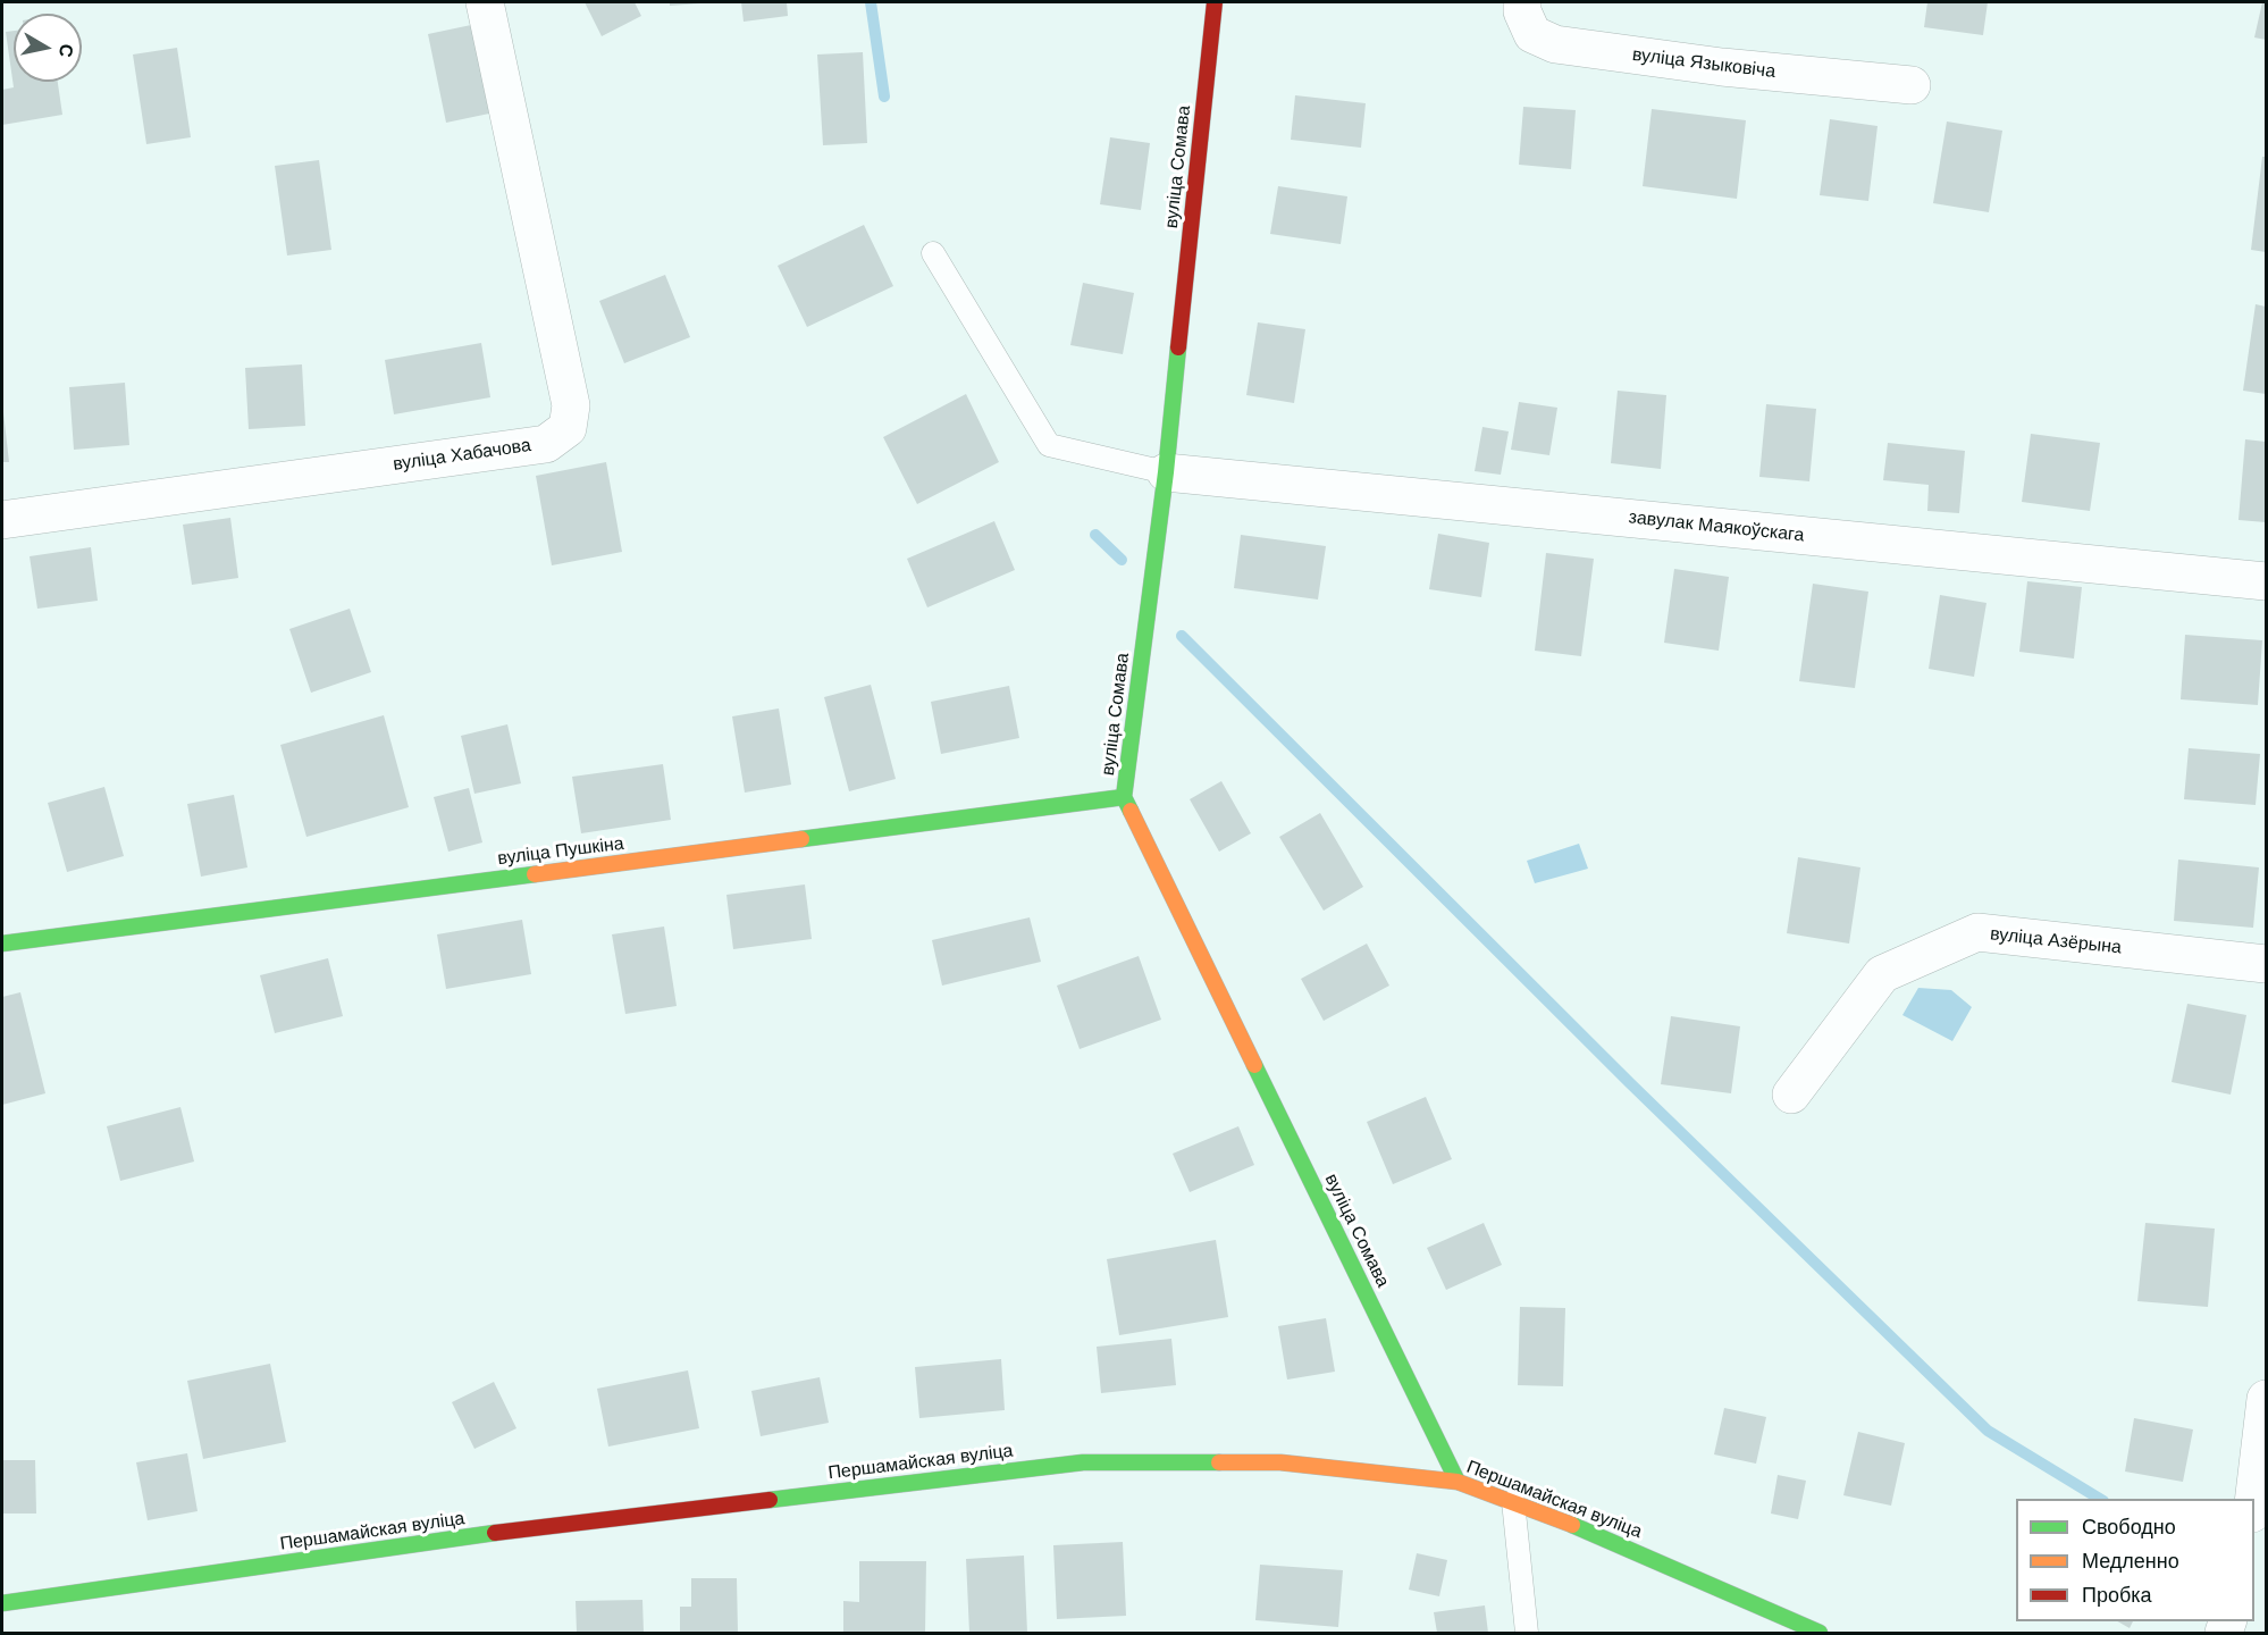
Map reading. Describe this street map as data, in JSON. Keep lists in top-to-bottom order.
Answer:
{
  "streets": {
    "street": [
      "вуліца Языковіча",
      "вуліца Сомава",
      "вуліца Хабачова",
      "завулак Маякоўскага",
      "вуліца Пушкіна",
      "вуліца Азёрына",
      "Першамайская вуліца"
    ]
  },
  "crossings": [
    ["вуліца Сомава", "завулак Маякоўскага"],
    ["вуліца Сомава", "вуліца Пушкіна"],
    ["вуліца Сомава", "Першамайская вуліца"]
  ],
  "legend": ["Свободно", "Медленно", "Пробка"],
  "north": "right"
}
